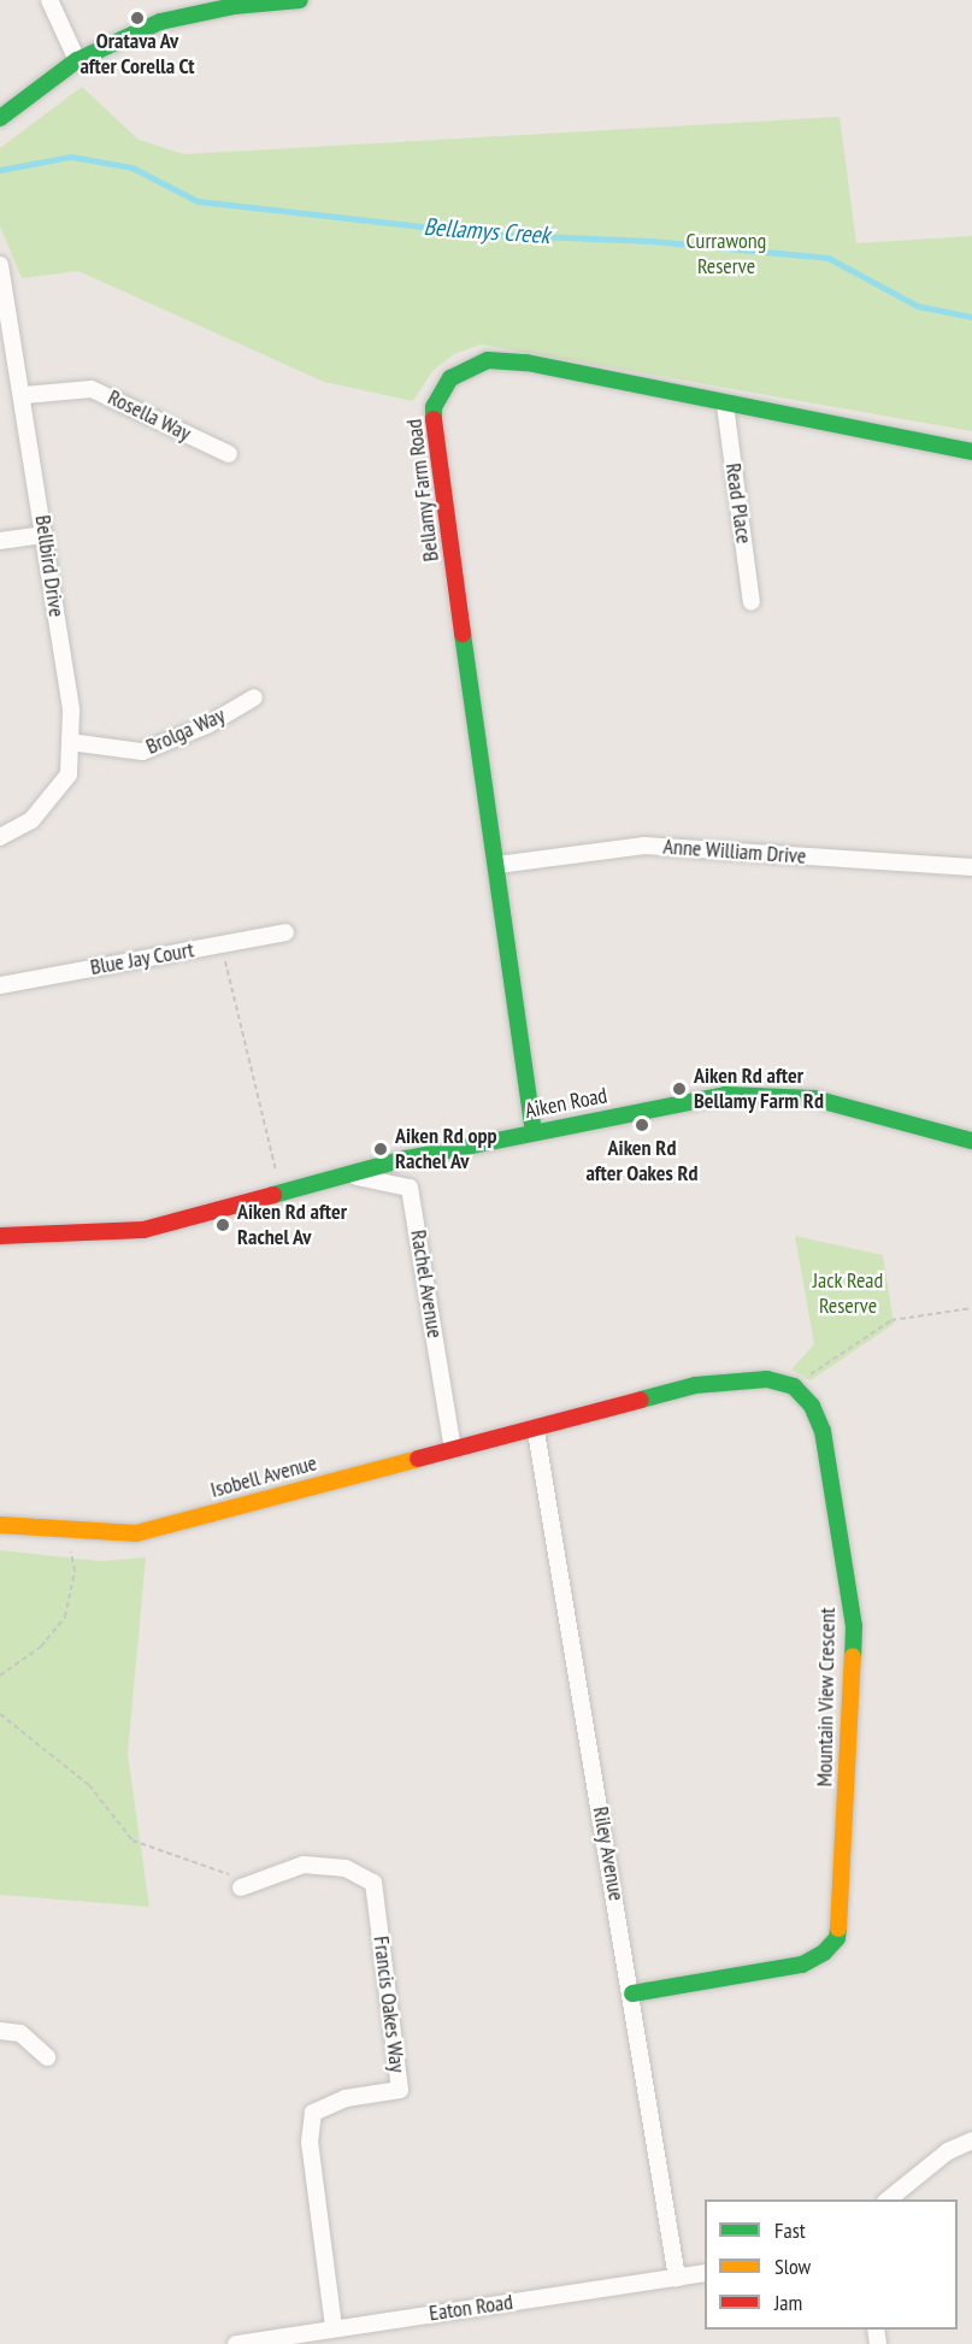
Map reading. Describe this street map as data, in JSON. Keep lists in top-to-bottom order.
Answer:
{
  "streets": {
    "street": [
      "Rosella Way",
      "Bellamy Farm Road",
      "Read Place",
      "Bellbird Drive",
      "Brolga Way",
      "Anne William Drive",
      "Blue Jay Court",
      "Aiken Road",
      "Rachel Avenue",
      "Isobell Avenue",
      "Mountain View Crescent",
      "Riley Avenue",
      "Francis Oakes Way",
      "Eaton Road"
    ]
  },
  "crossings": [
    ["Rosella Way", "Bellbird Drive"],
    ["Bellamy Farm Road", "Read Place"],
    ["Bellamy Farm Road", "Anne William Drive"],
    ["Bellamy Farm Road", "Aiken Road"],
    ["Bellbird Drive", "Brolga Way"],
    ["Aiken Road", "Rachel Avenue"],
    ["Rachel Avenue", "Isobell Avenue"],
    ["Isobell Avenue", "Riley Avenue"],
    ["Mountain View Crescent", "Riley Avenue"],
    ["Riley Avenue", "Eaton Road"],
    ["Francis Oakes Way", "Eaton Road"]
  ],
  "water": ["Bellamys Creek"],
  "parks": ["Currawong Reserve", "Jack Read Reserve"],
  "places": [
    "Oratava Av after Corella Ct",
    "Aiken Rd after Bellamy Farm Rd",
    "Aiken Rd after Oakes Rd",
    "Aiken Rd opp Rachel Av",
    "Aiken Rd after Rachel Av"
  ],
  "legend": ["Fast", "Slow", "Jam"]
}
